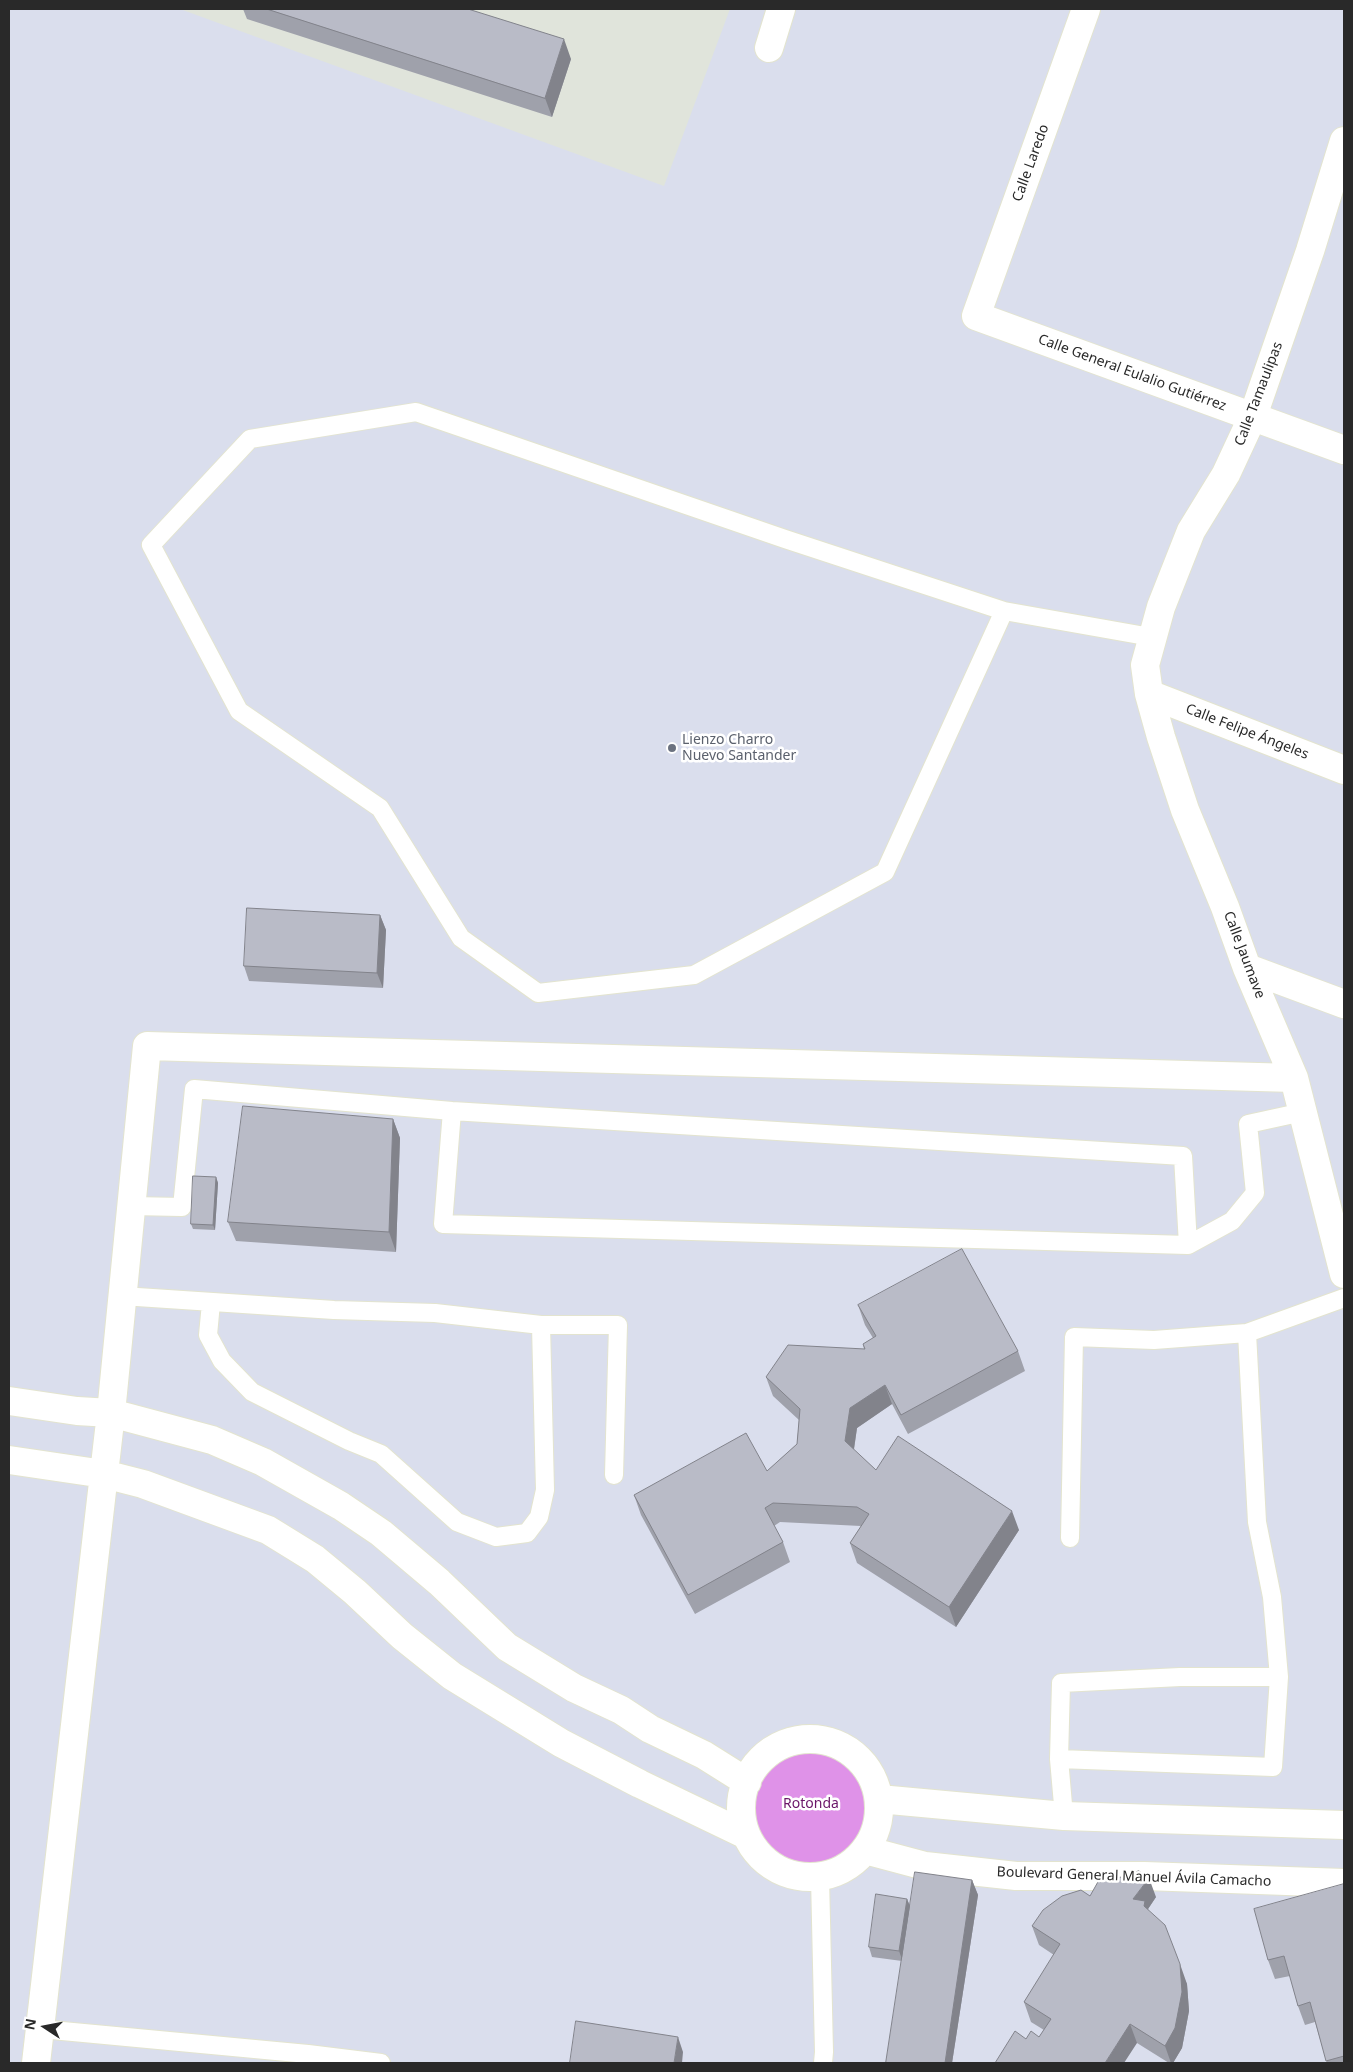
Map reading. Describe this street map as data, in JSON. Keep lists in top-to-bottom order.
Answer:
{
  "streets": {
    "street": [
      "Calle Laredo",
      "Calle General Eulalio Gutiérrez",
      "Calle Tamaulipas",
      "Calle Felipe Ángeles",
      "Calle Jaumave",
      "Boulevard General Manuel Ávila Camacho"
    ]
  },
  "crossings": [
    ["Calle Laredo", "Calle General Eulalio Gutiérrez"],
    ["Calle General Eulalio Gutiérrez", "Calle Tamaulipas"],
    ["Calle Tamaulipas", "Calle Jaumave"],
    ["Calle Felipe Ángeles", "Calle Jaumave"]
  ],
  "parks": ["Rotonda"],
  "places": ["Lienzo Charro Nuevo Santander"],
  "north": "left"
}
